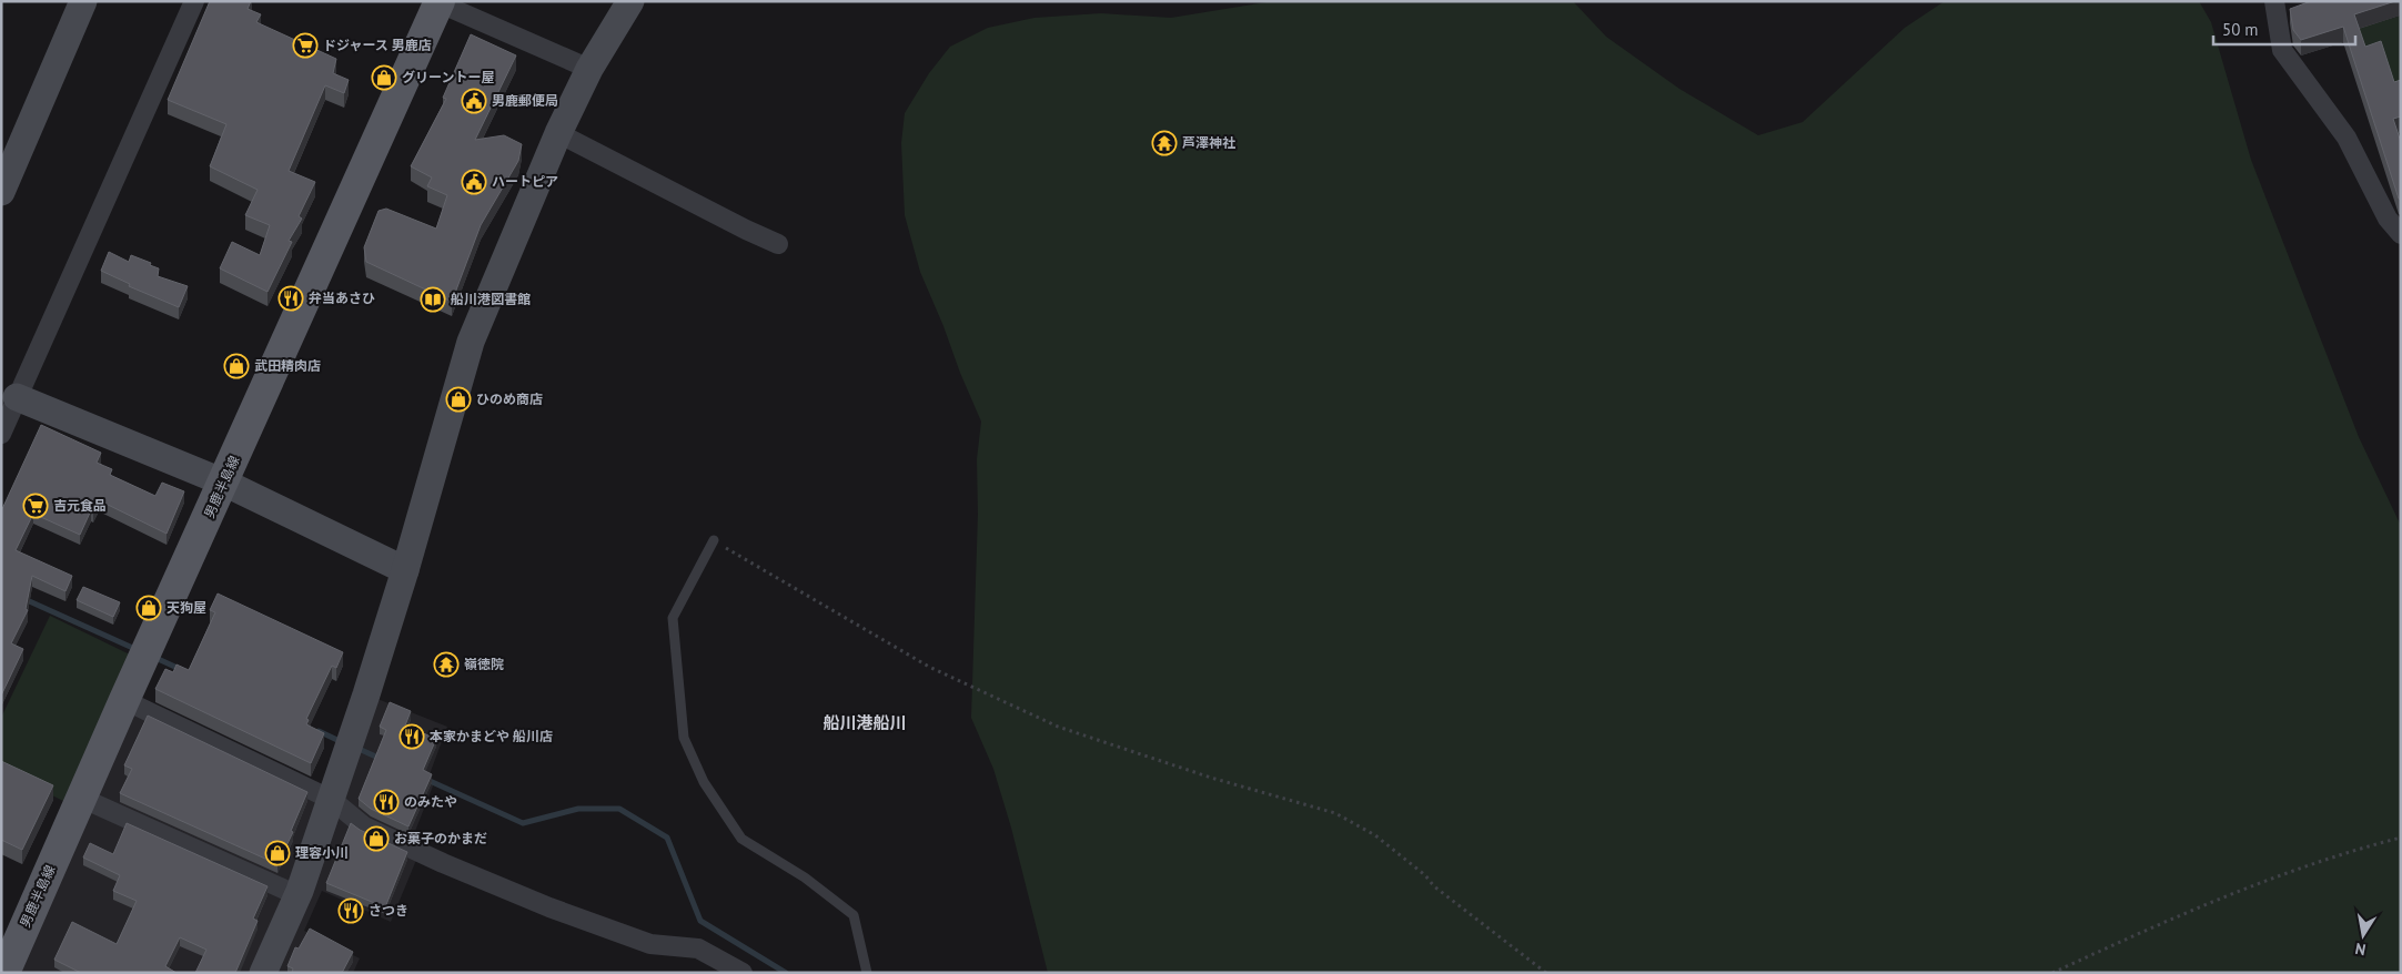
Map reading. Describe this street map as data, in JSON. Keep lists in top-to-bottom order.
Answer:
{
  "streets": {
    "main road": ["男鹿半島線"]
  },
  "districts": ["船川港船川"],
  "places": {
    "supermarket": ["ドジャース 男鹿店", "吉元食品"],
    "shop": [
      "グリーントー屋",
      "武田精肉店",
      "ひのめ商店",
      "天狗屋",
      "お菓子のかまだ",
      "理容小川"
    ],
    "public building": ["男鹿郵便局", "ハートピア"],
    "temple": ["芦澤神社", "嶺徳院"],
    "restaurant": [
      "弁当あさひ",
      "本家かまどや 船川店",
      "のみたや",
      "さつき"
    ],
    "library": ["船川港図書館"]
  },
  "scale_bar": "50 m",
  "north": "bottom"
}
